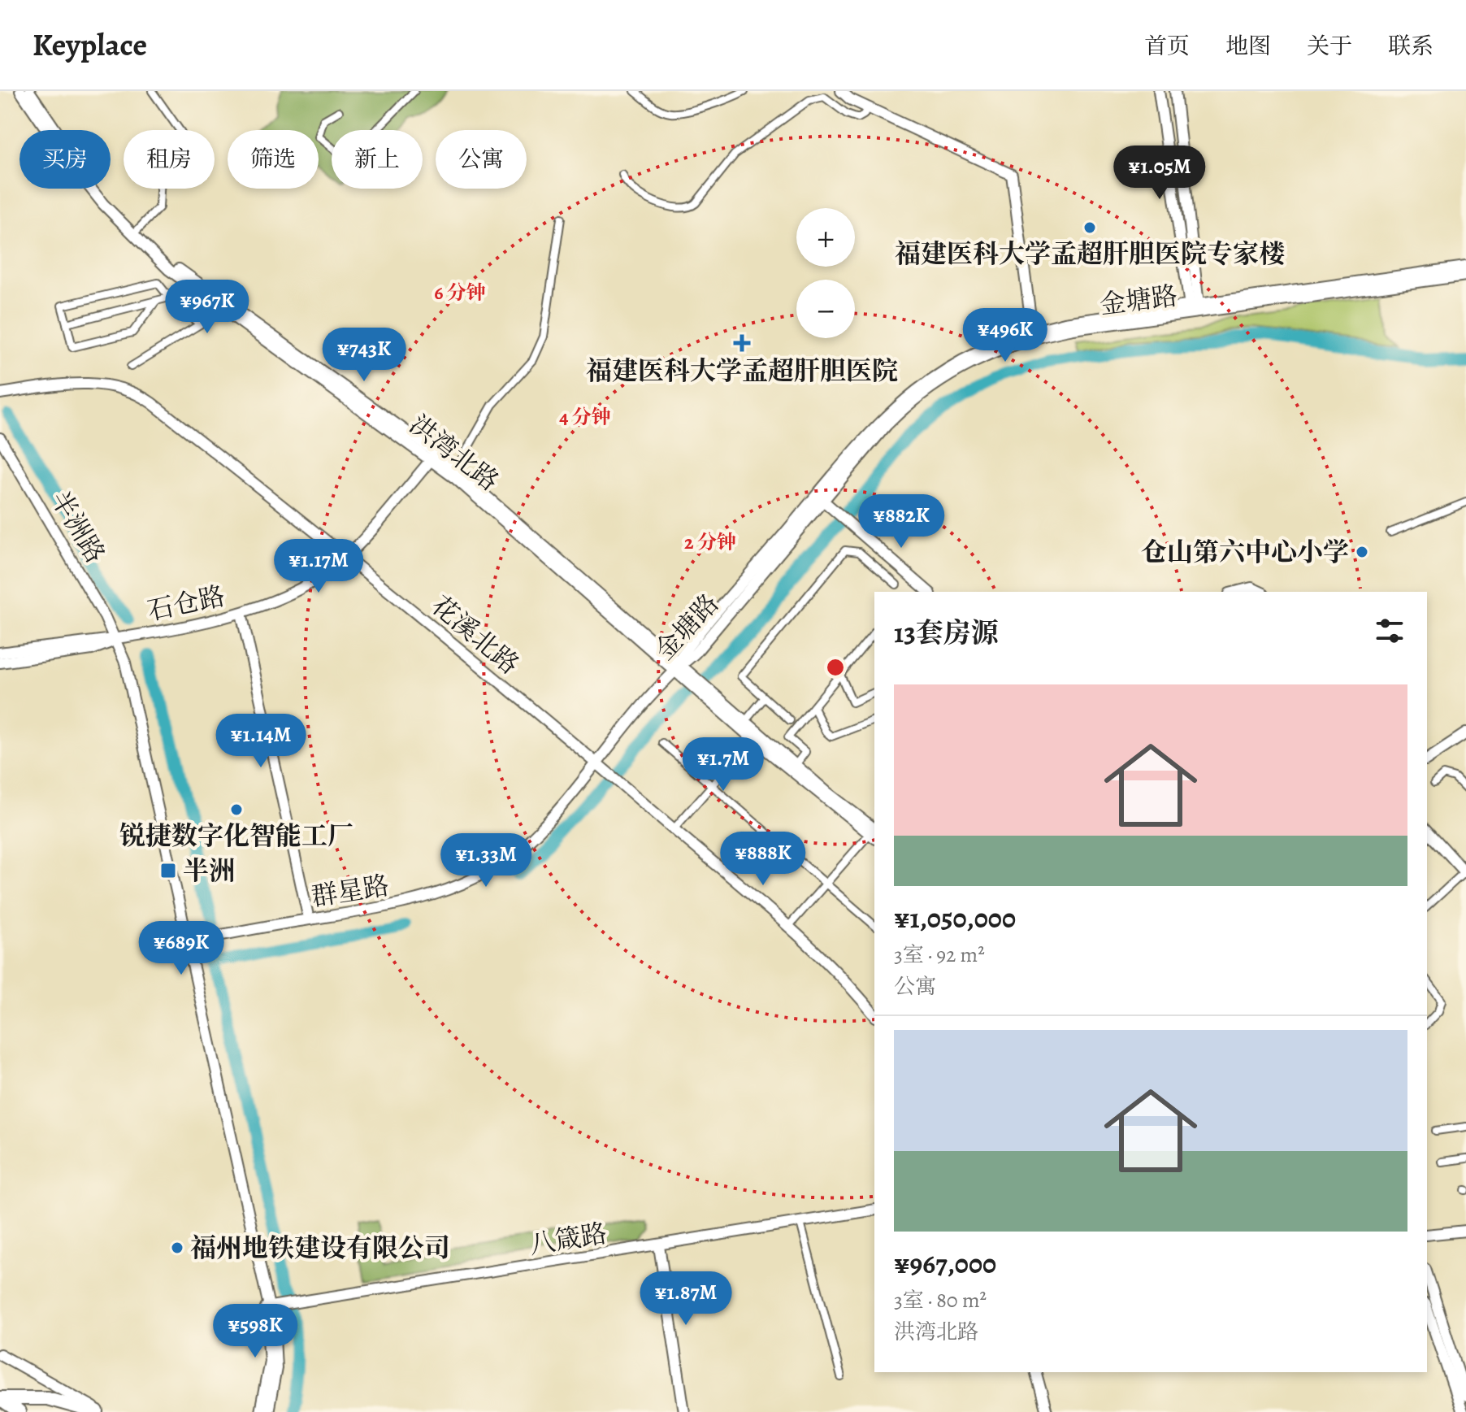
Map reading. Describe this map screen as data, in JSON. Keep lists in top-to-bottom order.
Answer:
{
  "streets": {
    "street": [
      "金塘路",
      "洪湾北路",
      "半洲路",
      "石仓路",
      "花溪北路",
      "群星路",
      "八箴路"
    ]
  },
  "crossings": [
    ["金塘路", "洪湾北路"],
    ["金塘路", "群星路"],
    ["洪湾北路", "石仓路"],
    ["半洲路", "石仓路"],
    ["半洲路", "群星路"],
    ["半洲路", "八箴路"],
    ["石仓路", "花溪北路"],
    ["花溪北路", "群星路"]
  ],
  "places": {
    "other": [
      "福建医科大学孟超肝胆医院专家楼",
      "仓山第六中心小学",
      "锐捷数字化智能工厂",
      "福州地铁建设有限公司"
    ],
    "health": ["福建医科大学孟超肝胆医院"],
    "transit": ["半洲"]
  },
  "page": {
    "header": "Keyplace",
    "nav": [
      "首页",
      "地图",
      "关于",
      "联系"
    ],
    "chip": [
      "买房",
      "租房",
      "筛选",
      "新上",
      "公寓"
    ],
    "price": [
      "¥1.05M",
      "¥967K",
      "¥496K",
      "¥743K",
      "¥882K",
      "¥1.17M",
      "¥1.14M",
      "¥1.7M",
      "¥888K",
      "¥1.33M",
      "¥689K",
      "¥1.87M",
      "¥598K"
    ],
    "map_buttons": ["+", "−"],
    "heading": "13套房源",
    "list": [
      {
        "name": "¥1,050,000",
        "note": "3室 · 92 m² · 公寓"
      },
      {
        "name": "¥967,000",
        "note": "3室 · 80 m² · 洪湾北路"
      }
    ]
  },
  "rings": ["6 分钟", "4 分钟", "2 分钟"]
}
